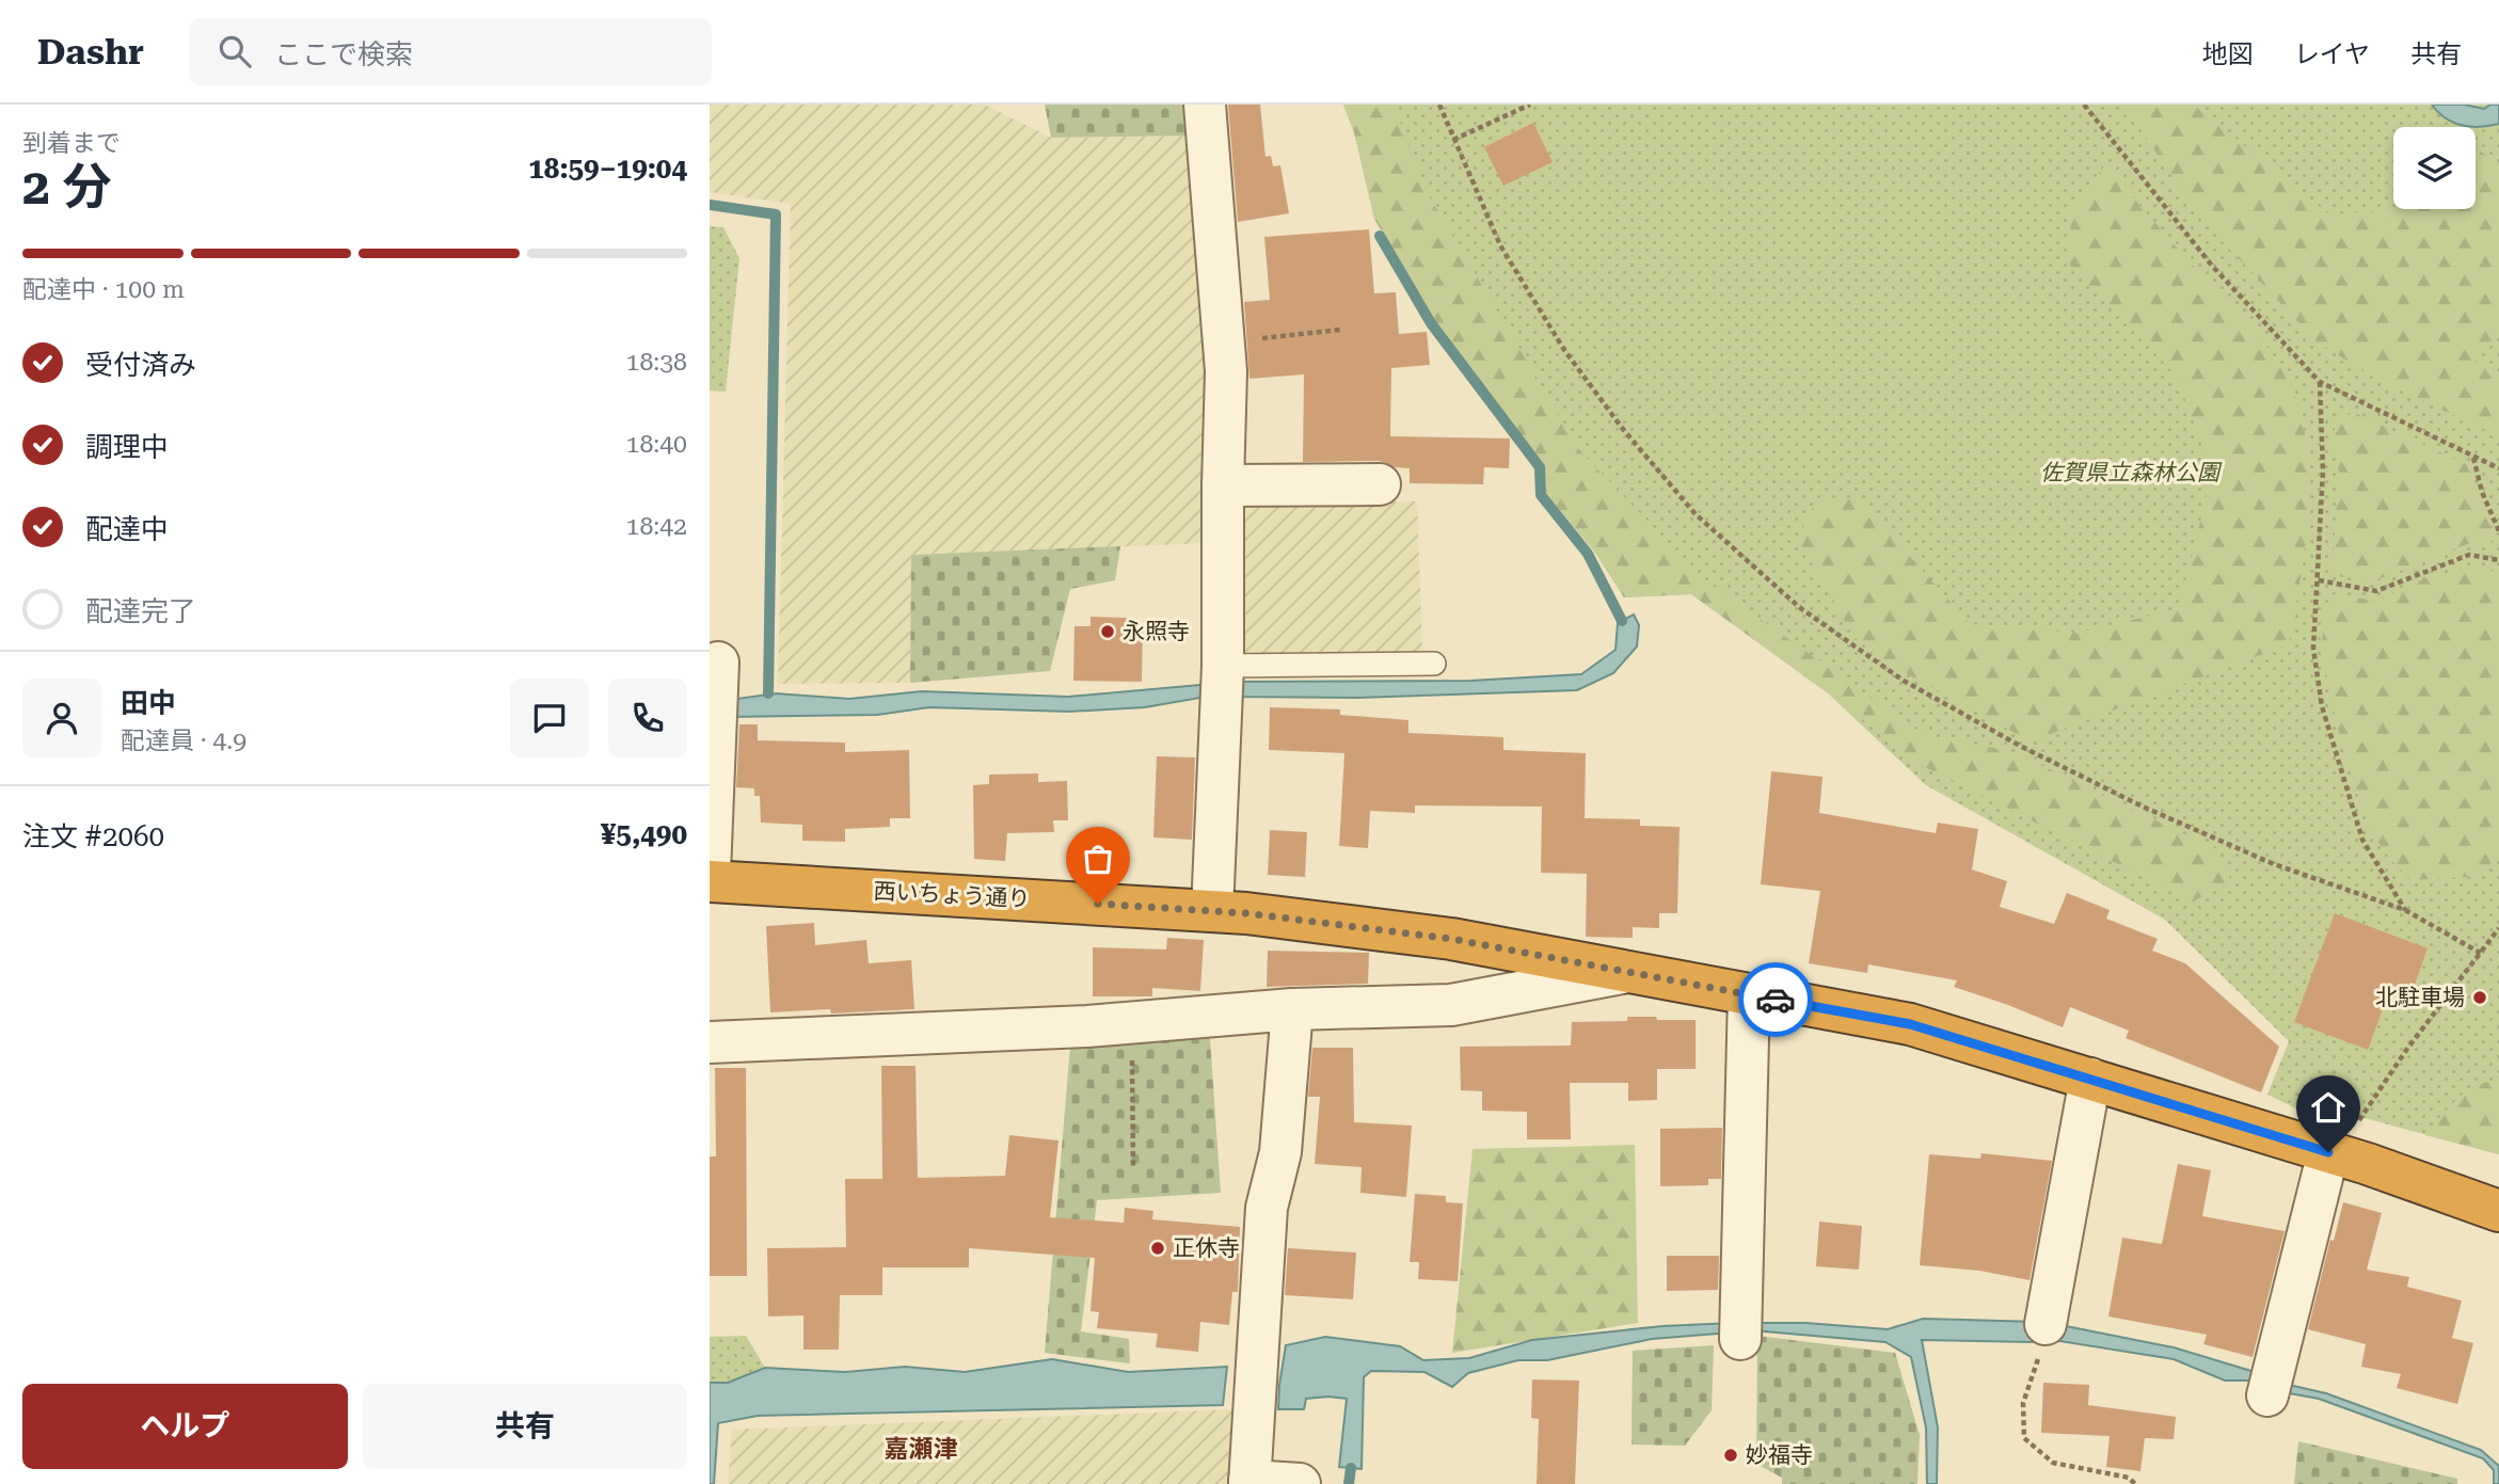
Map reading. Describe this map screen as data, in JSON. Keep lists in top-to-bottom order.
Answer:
{
  "streets": {
    "highway": ["西いちょう通り"]
  },
  "districts": ["嘉瀬津"],
  "parks": ["佐賀県立森林公園"],
  "places": [
    "永照寺",
    "北駐車場",
    "正休寺",
    "妙福寺"
  ],
  "page": {
    "header": "Dashr",
    "search": "ここで検索",
    "nav": ["地図", "レイヤ", "共有"],
    "heading": ["2 分", "到着まで", "18:59–19:04"],
    "panel": [
      "田中",
      "配達員 · 4.9",
      "注文 #2060",
      "¥5,490"
    ],
    "bar": "配達中 · 100 m",
    "list": [
      ["受付済み", "18:38"],
      ["調理中", "18:40"],
      ["配達中", "18:42"],
      "配達完了"
    ],
    "buttons": ["ヘルプ", "共有"]
  }
}
